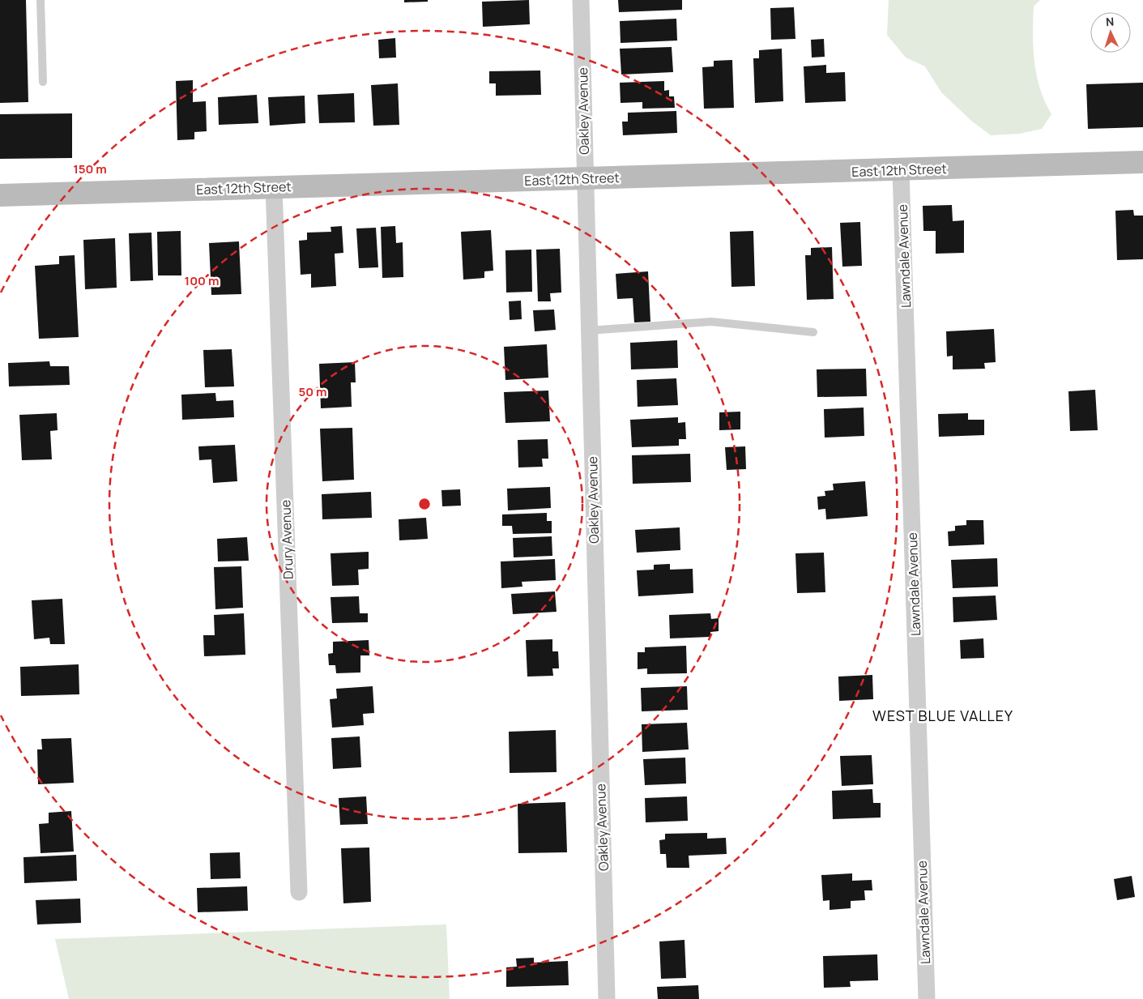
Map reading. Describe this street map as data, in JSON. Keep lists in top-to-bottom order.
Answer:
{
  "streets": {
    "street": [
      "Oakley Avenue",
      "East 12th Street",
      "Lawndale Avenue",
      "Drury Avenue"
    ]
  },
  "crossings": [
    ["Oakley Avenue", "East 12th Street"],
    ["East 12th Street", "Lawndale Avenue"],
    ["East 12th Street", "Drury Avenue"]
  ],
  "districts": ["WEST BLUE VALLEY"],
  "north": "top",
  "rings": ["150 m", "100 m", "50 m"]
}
